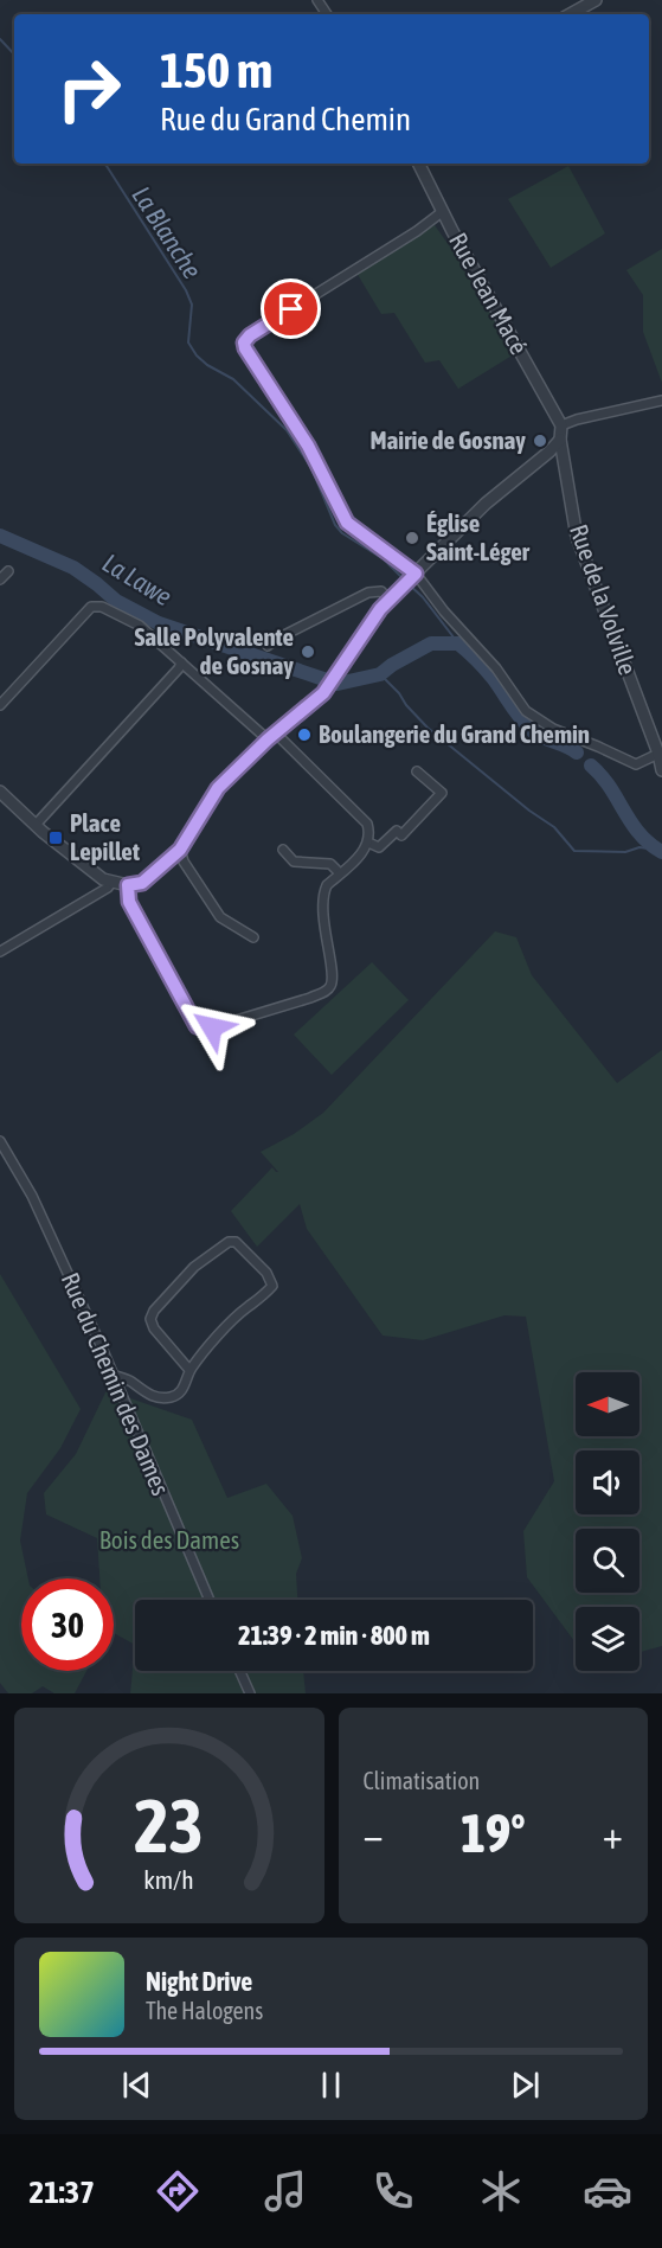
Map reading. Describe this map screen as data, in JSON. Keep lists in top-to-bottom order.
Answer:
{
  "streets": {
    "street": ["Rue Jean Macé", "Rue de la Volville", "Rue du Chemin des Dames"]
  },
  "crossings": [
    ["Rue Jean Macé", "Rue de la Volville"]
  ],
  "water": ["La Blanche", "La Lawe"],
  "parks": ["Bois des Dames"],
  "places": {
    "other": [
      "Mairie de Gosnay",
      "Église Saint-Léger",
      "Salle Polyvalente de Gosnay",
      "Boulangerie du Grand Chemin"
    ],
    "transit": ["Place Lepillet"]
  },
  "north": "left",
  "page": {
    "turn": ["150 m", "Rue du Grand Chemin"],
    "limit": "30",
    "trip": "21:39 · 2 min · 800 m",
    "tile": "Climatisation",
    "heat": ["−", "19°", "+"],
    "song": ["Night Drive", "The Halogens"],
    "tabs": "21:37",
    "gauge": ["23", "km/h"]
  }
}
